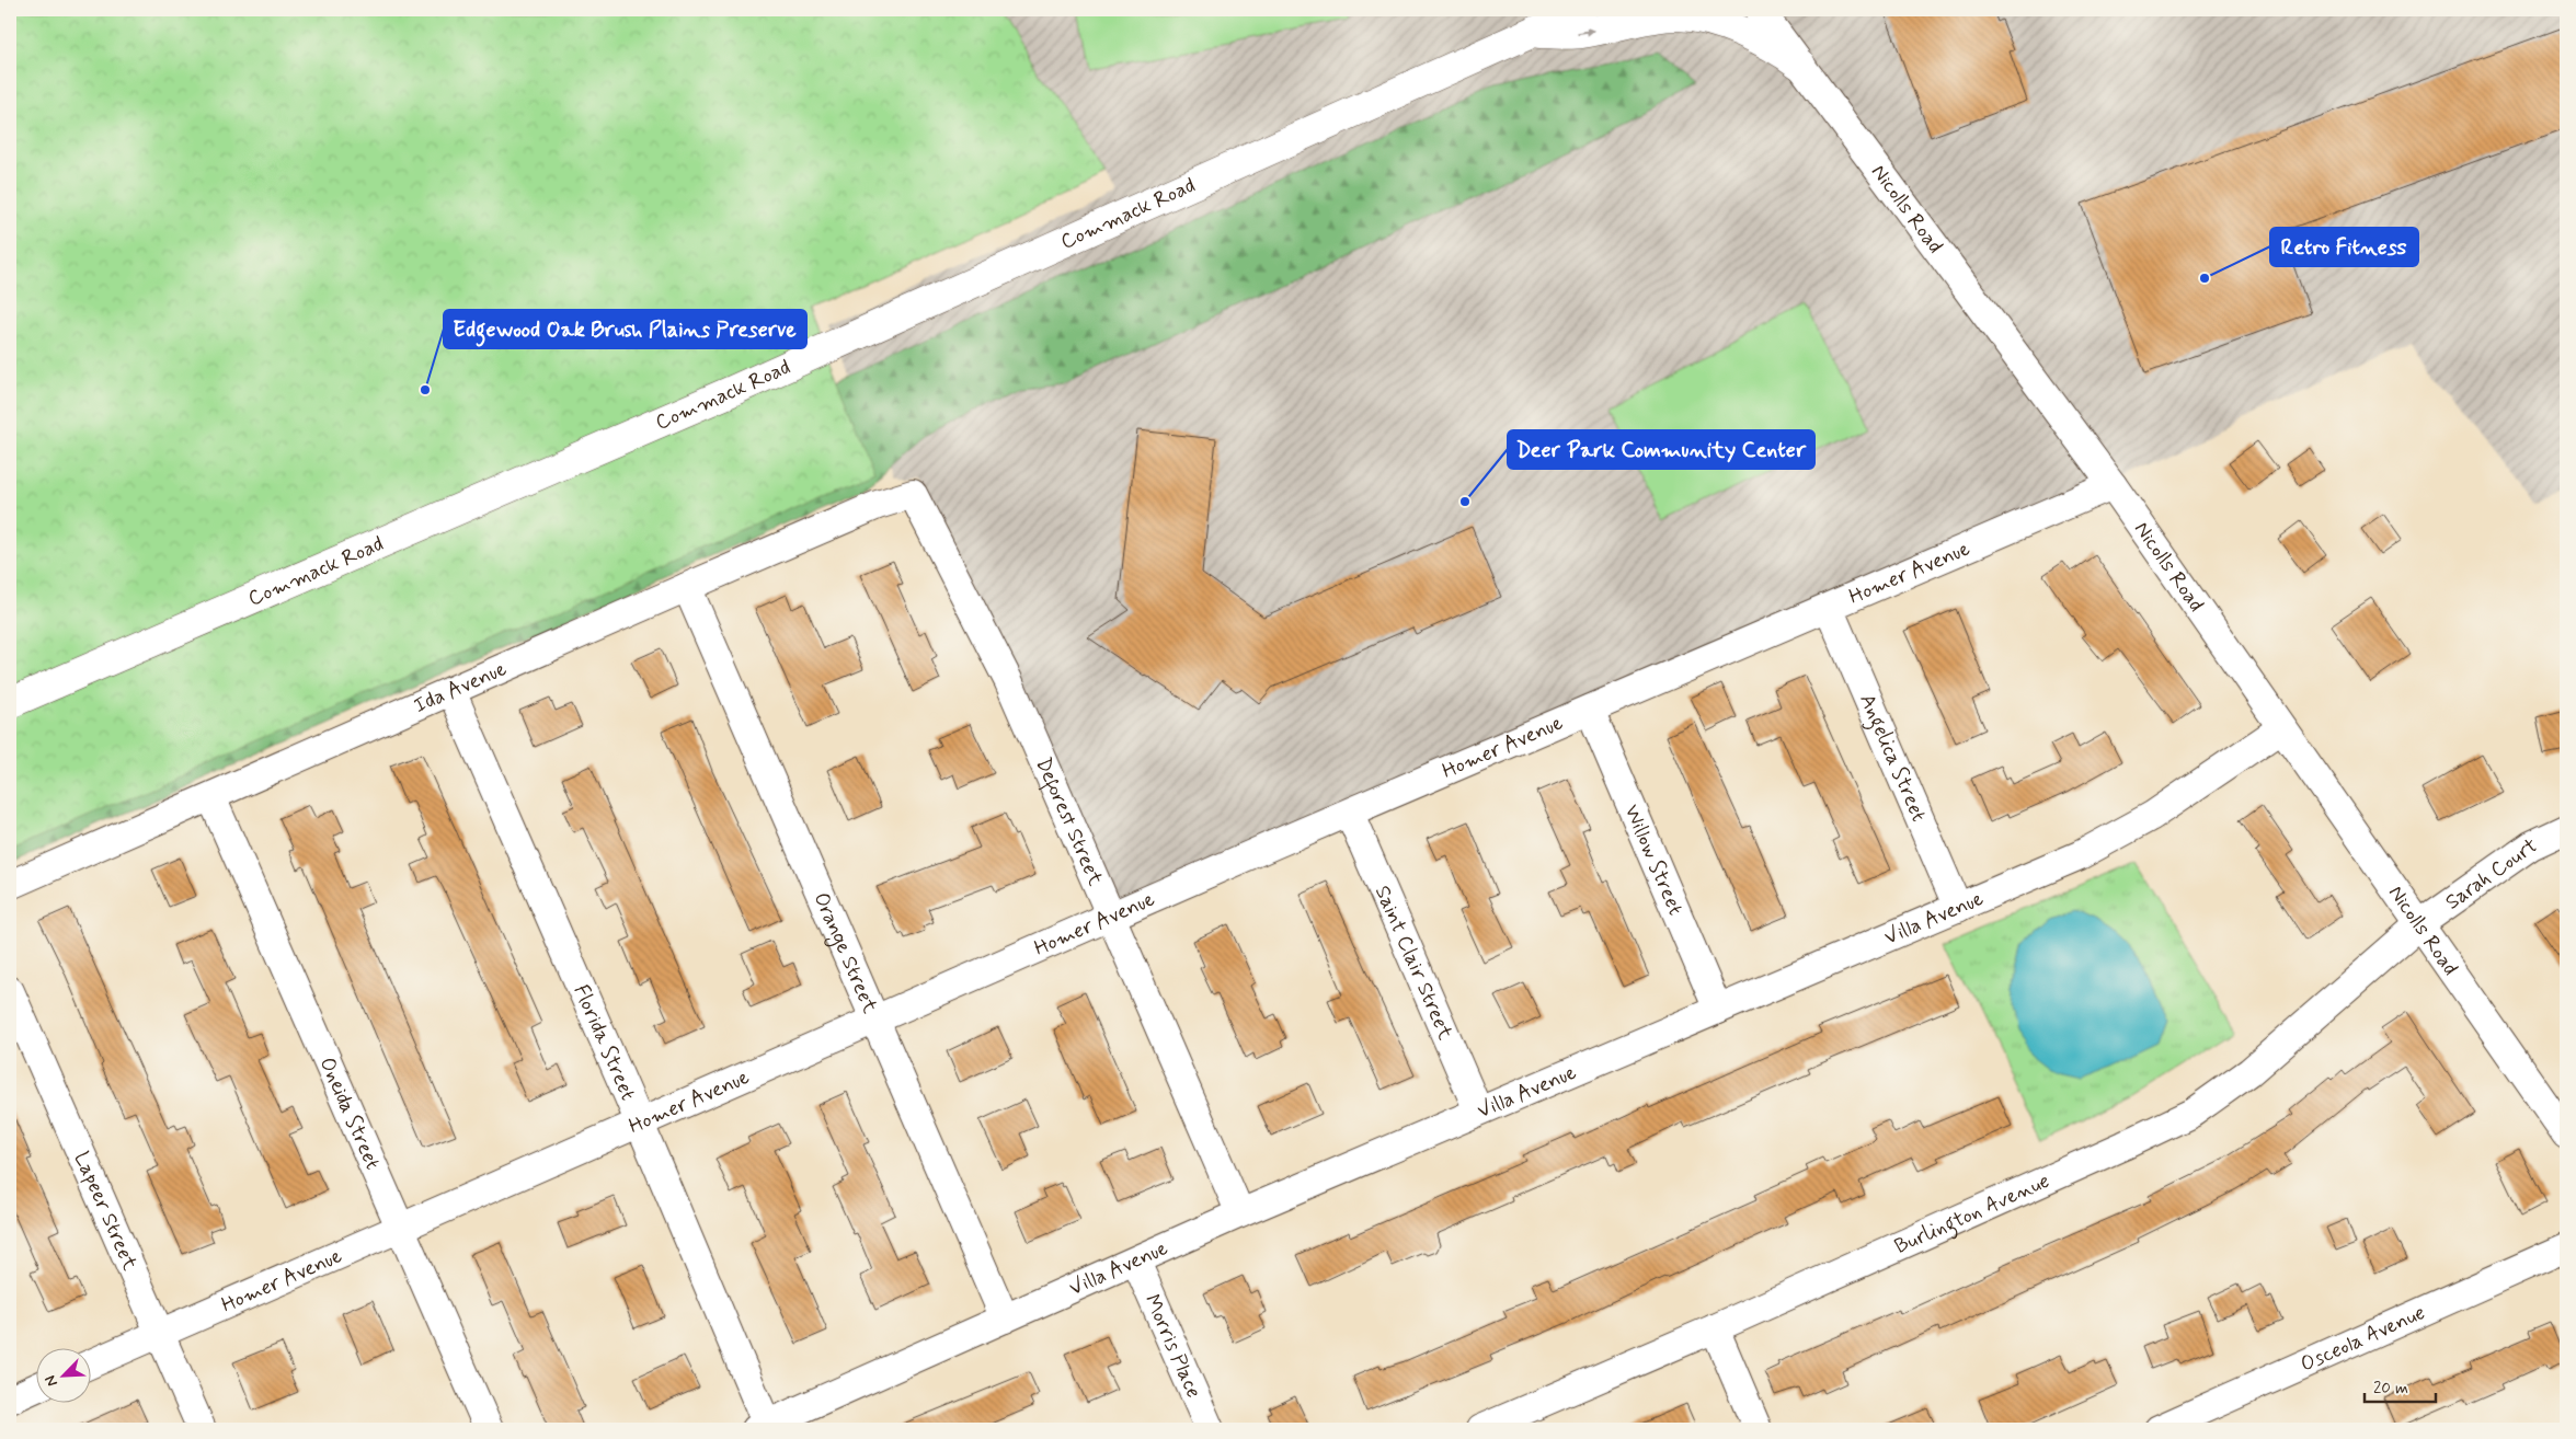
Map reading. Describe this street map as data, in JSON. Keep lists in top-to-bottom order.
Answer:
{
  "streets": {
    "main road": ["Commack Road"],
    "street": [
      "Nicolls Road",
      "Homer Avenue",
      "Ida Avenue",
      "Angelica Street",
      "Deforest Street",
      "Willow Street",
      "Sarah Court",
      "Villa Avenue",
      "Orange Street",
      "Saint Clair Street",
      "Florida Street",
      "Oneida Street",
      "Lapeer Street",
      "Burlington Avenue",
      "Osceola Avenue",
      "Morris Place"
    ]
  },
  "crossings": [
    ["Nicolls Road", "Homer Avenue"],
    ["Nicolls Road", "Sarah Court"],
    ["Nicolls Road", "Villa Avenue"],
    ["Nicolls Road", "Burlington Avenue"],
    ["Homer Avenue", "Angelica Street"],
    ["Homer Avenue", "Deforest Street"],
    ["Homer Avenue", "Willow Street"],
    ["Homer Avenue", "Orange Street"],
    ["Homer Avenue", "Saint Clair Street"],
    ["Homer Avenue", "Florida Street"],
    ["Homer Avenue", "Oneida Street"],
    ["Homer Avenue", "Lapeer Street"],
    ["Ida Avenue", "Deforest Street"],
    ["Ida Avenue", "Orange Street"],
    ["Ida Avenue", "Florida Street"],
    ["Ida Avenue", "Oneida Street"],
    ["Angelica Street", "Villa Avenue"],
    ["Deforest Street", "Villa Avenue"],
    ["Willow Street", "Villa Avenue"],
    ["Sarah Court", "Burlington Avenue"],
    ["Villa Avenue", "Orange Street"],
    ["Villa Avenue", "Saint Clair Street"],
    ["Villa Avenue", "Florida Street"],
    ["Villa Avenue", "Morris Place"]
  ],
  "places": ["Retro Fitness", "Edgewood Oak Brush Plains Preserve", "Deer Park Community Center"],
  "scale_bar": "20 m",
  "north": "bottom left"
}
